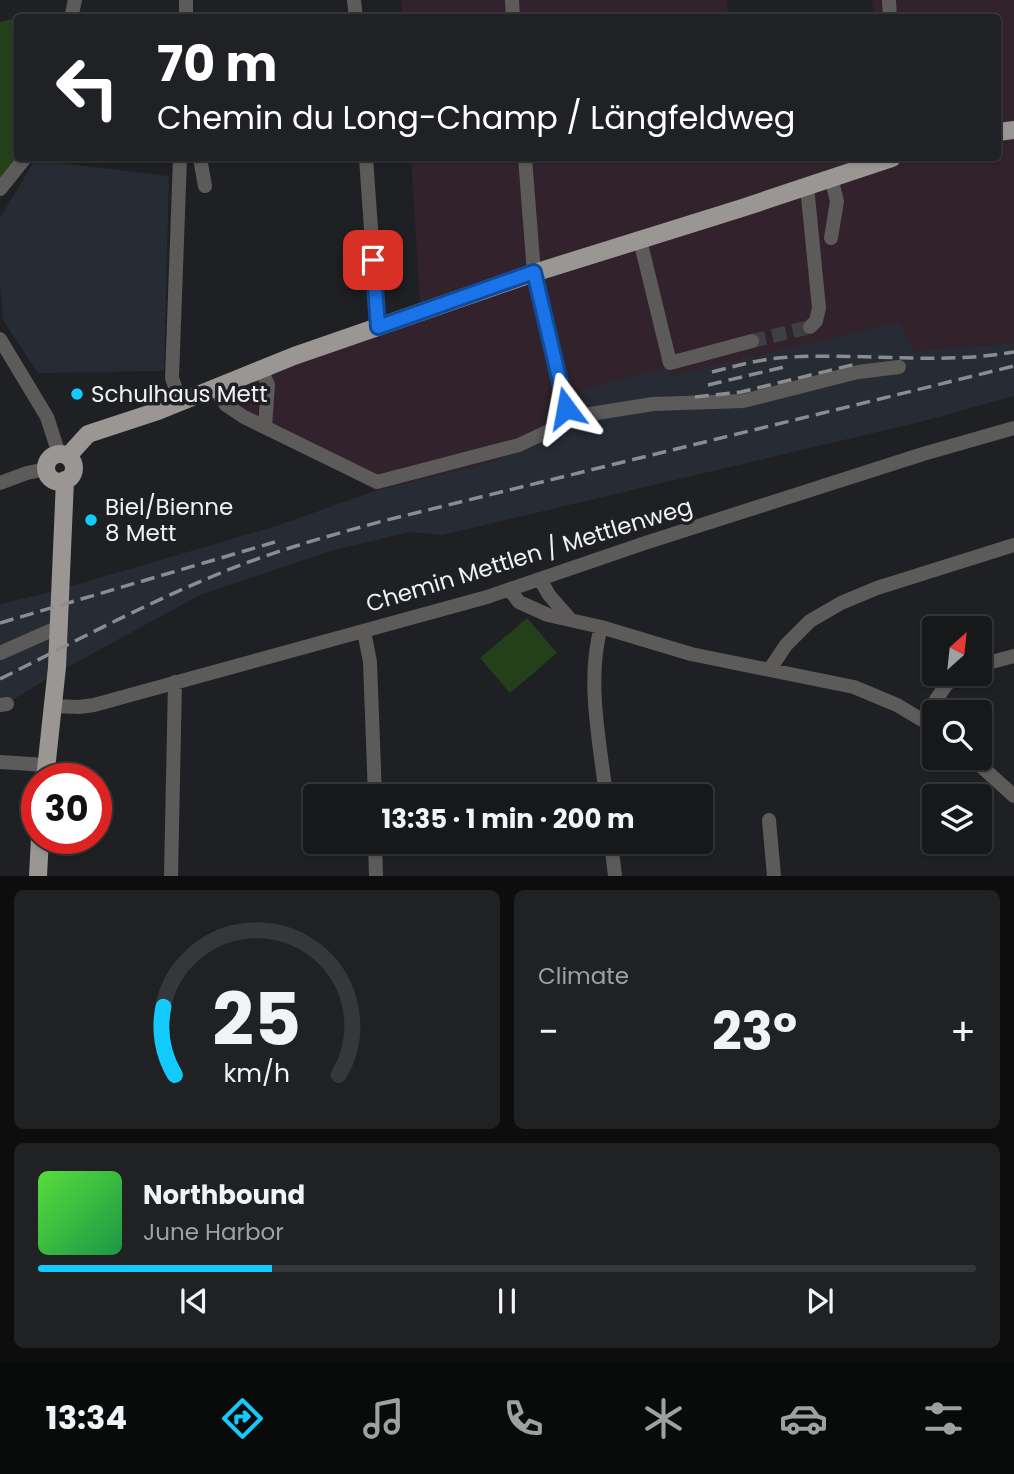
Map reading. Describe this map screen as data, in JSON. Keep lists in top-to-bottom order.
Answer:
{
  "streets": {
    "street": ["Chemin Mettlen / Mettlenweg"]
  },
  "places": ["Schulhaus Mett", "Biel/Bienne 8 Mett"],
  "north": "top right",
  "page": {
    "turn": ["70 m", "Chemin du Long-Champ / Längfeldweg"],
    "limit": "30",
    "trip": "13:35 · 1 min · 200 m",
    "tile": "Climate",
    "heat": ["−", "23°", "+"],
    "song": ["Northbound", "June Harbor"],
    "tabs": "13:34",
    "gauge": ["25", "km/h"]
  }
}
